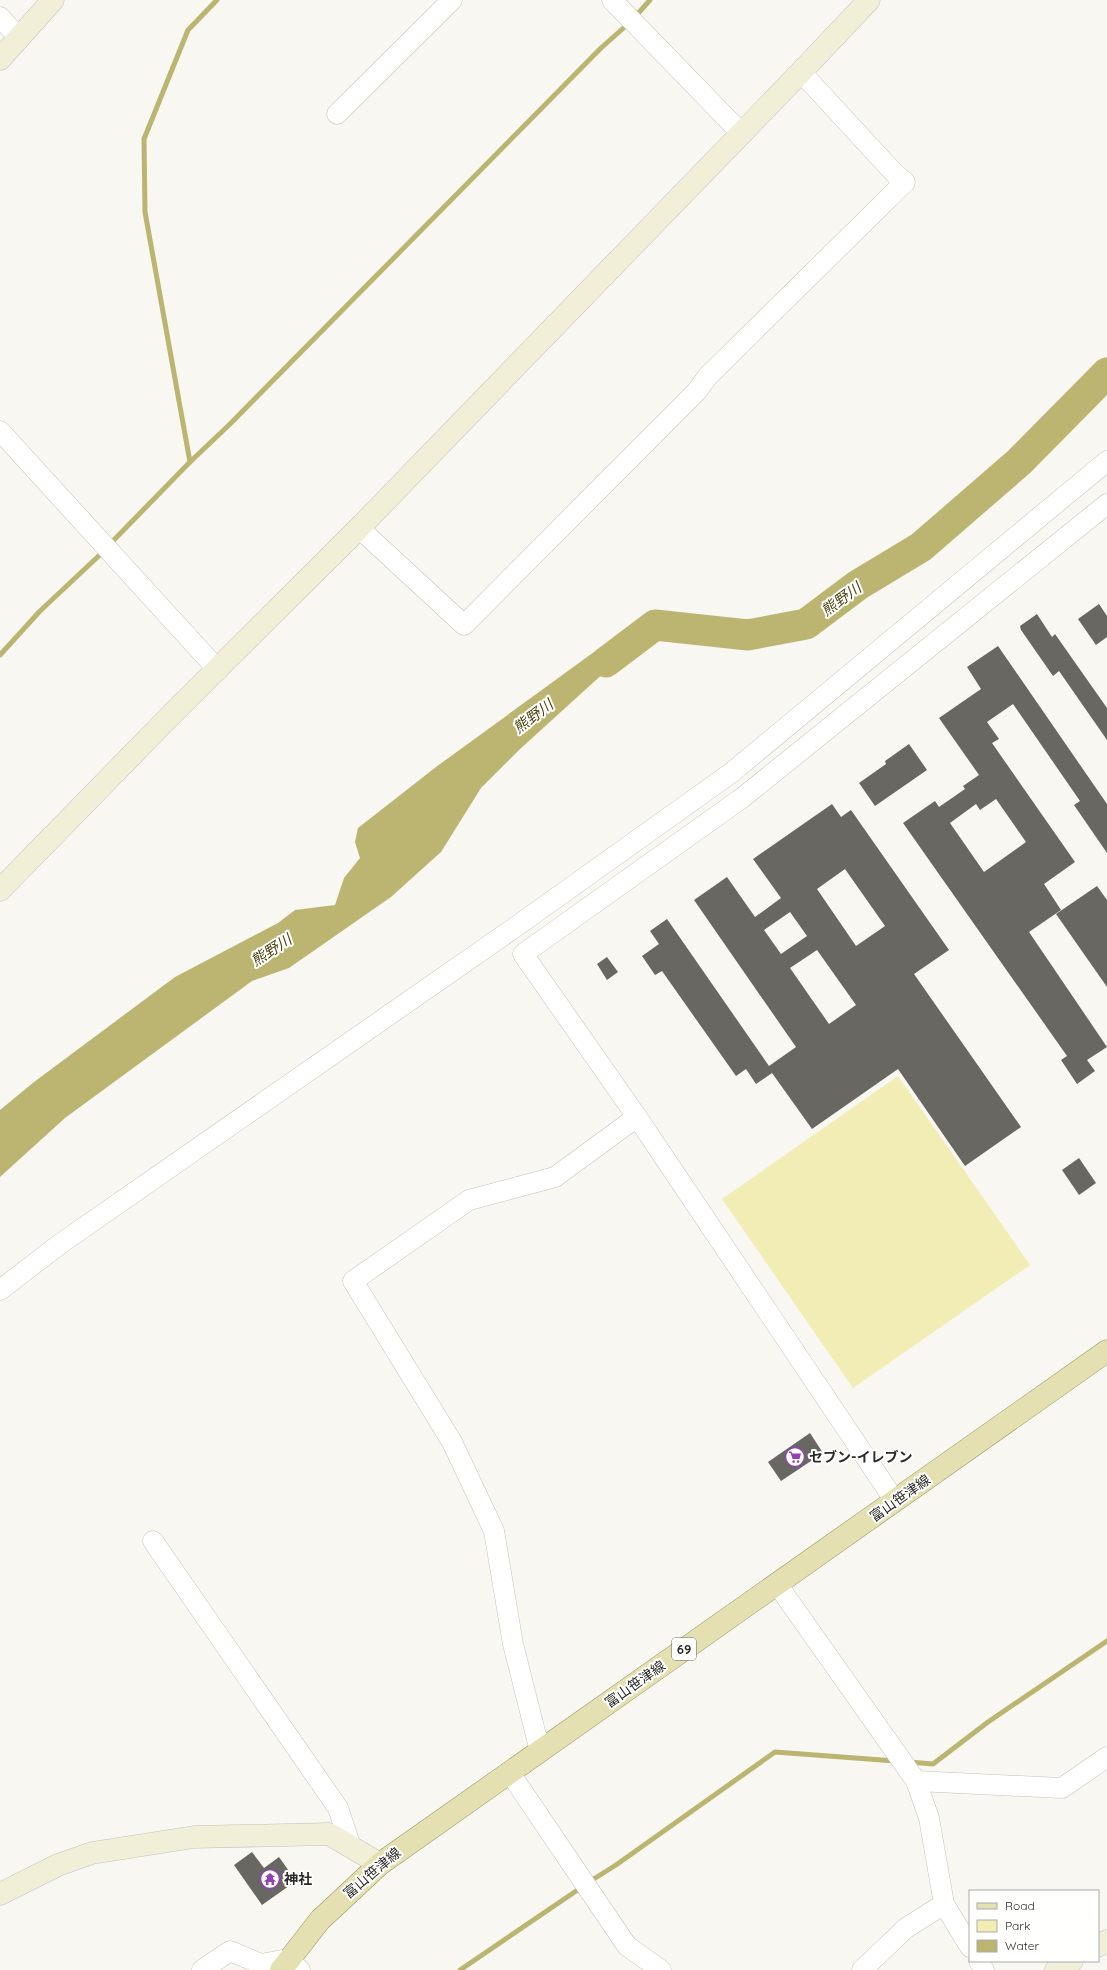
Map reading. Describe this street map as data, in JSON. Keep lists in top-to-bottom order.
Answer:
{
  "streets": {
    "main road": ["富山笹津線", "69"]
  },
  "water": ["熊野川"],
  "places": {
    "supermarket": ["セブン-イレブン"],
    "temple": ["神社"]
  },
  "legend": ["Road", "Park", "Water"]
}
